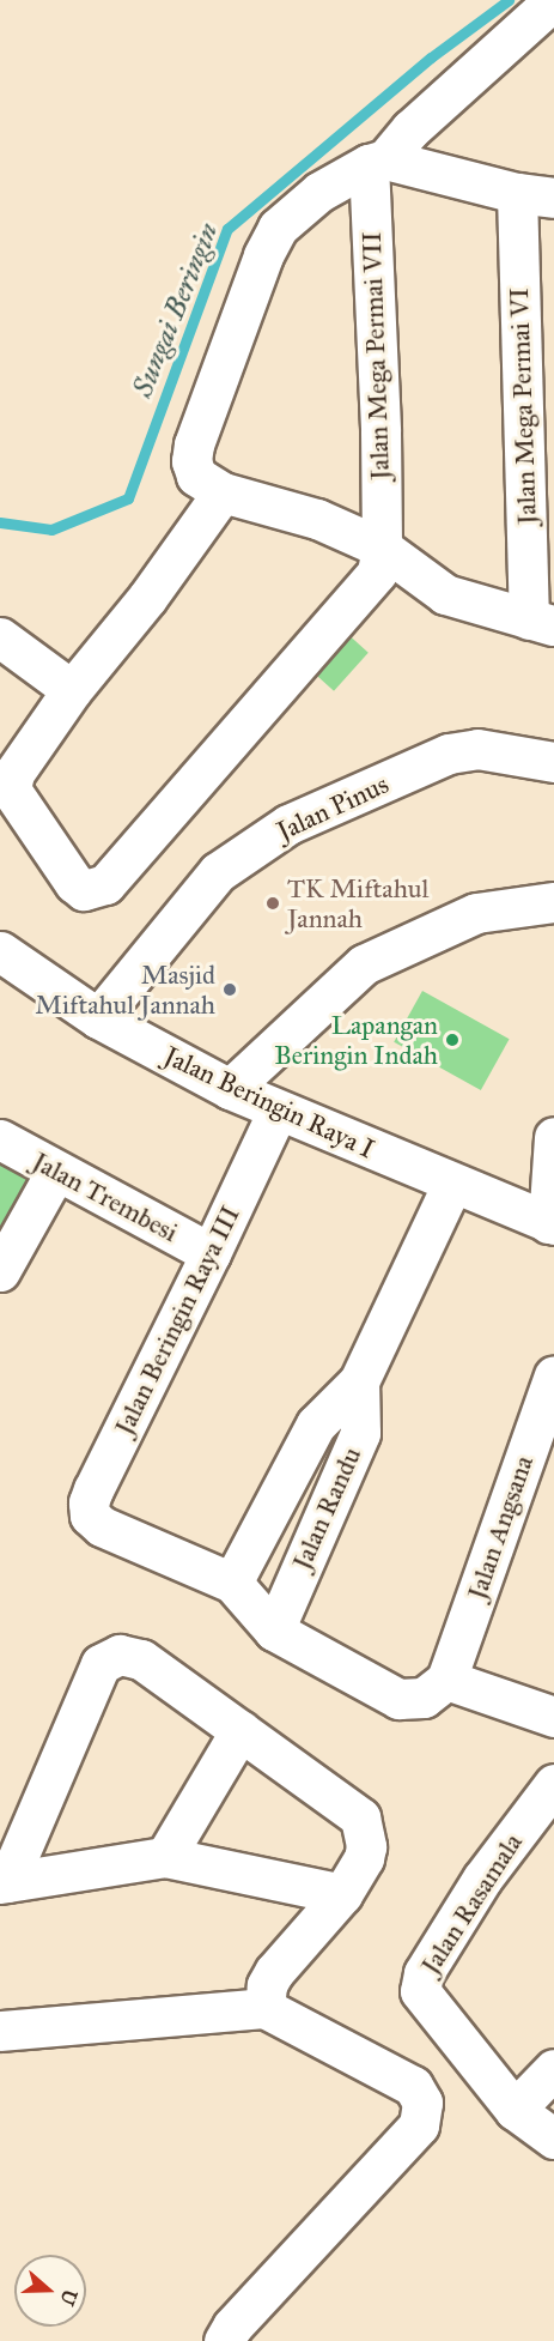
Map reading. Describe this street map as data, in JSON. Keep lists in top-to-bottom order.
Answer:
{
  "streets": {
    "street": [
      "Jalan Mega Permai VII",
      "Jalan Mega Permai VI",
      "Jalan Pinus",
      "Jalan Beringin Raya I",
      "Jalan Trembesi",
      "Jalan Beringin Raya III",
      "Jalan Randu",
      "Jalan Angsana",
      "Jalan Rasamala"
    ]
  },
  "crossings": [
    ["Jalan Pinus", "Jalan Beringin Raya I"],
    ["Jalan Beringin Raya I", "Jalan Beringin Raya III"],
    ["Jalan Beringin Raya I", "Jalan Randu"],
    ["Jalan Trembesi", "Jalan Beringin Raya III"],
    ["Jalan Beringin Raya III", "Jalan Randu"]
  ],
  "water": ["Sungai Beringin"],
  "places": ["TK Miftahul Jannah", "Masjid Miftahul Jannah", "Lapangan Beringin Indah"],
  "north": "right"
}
